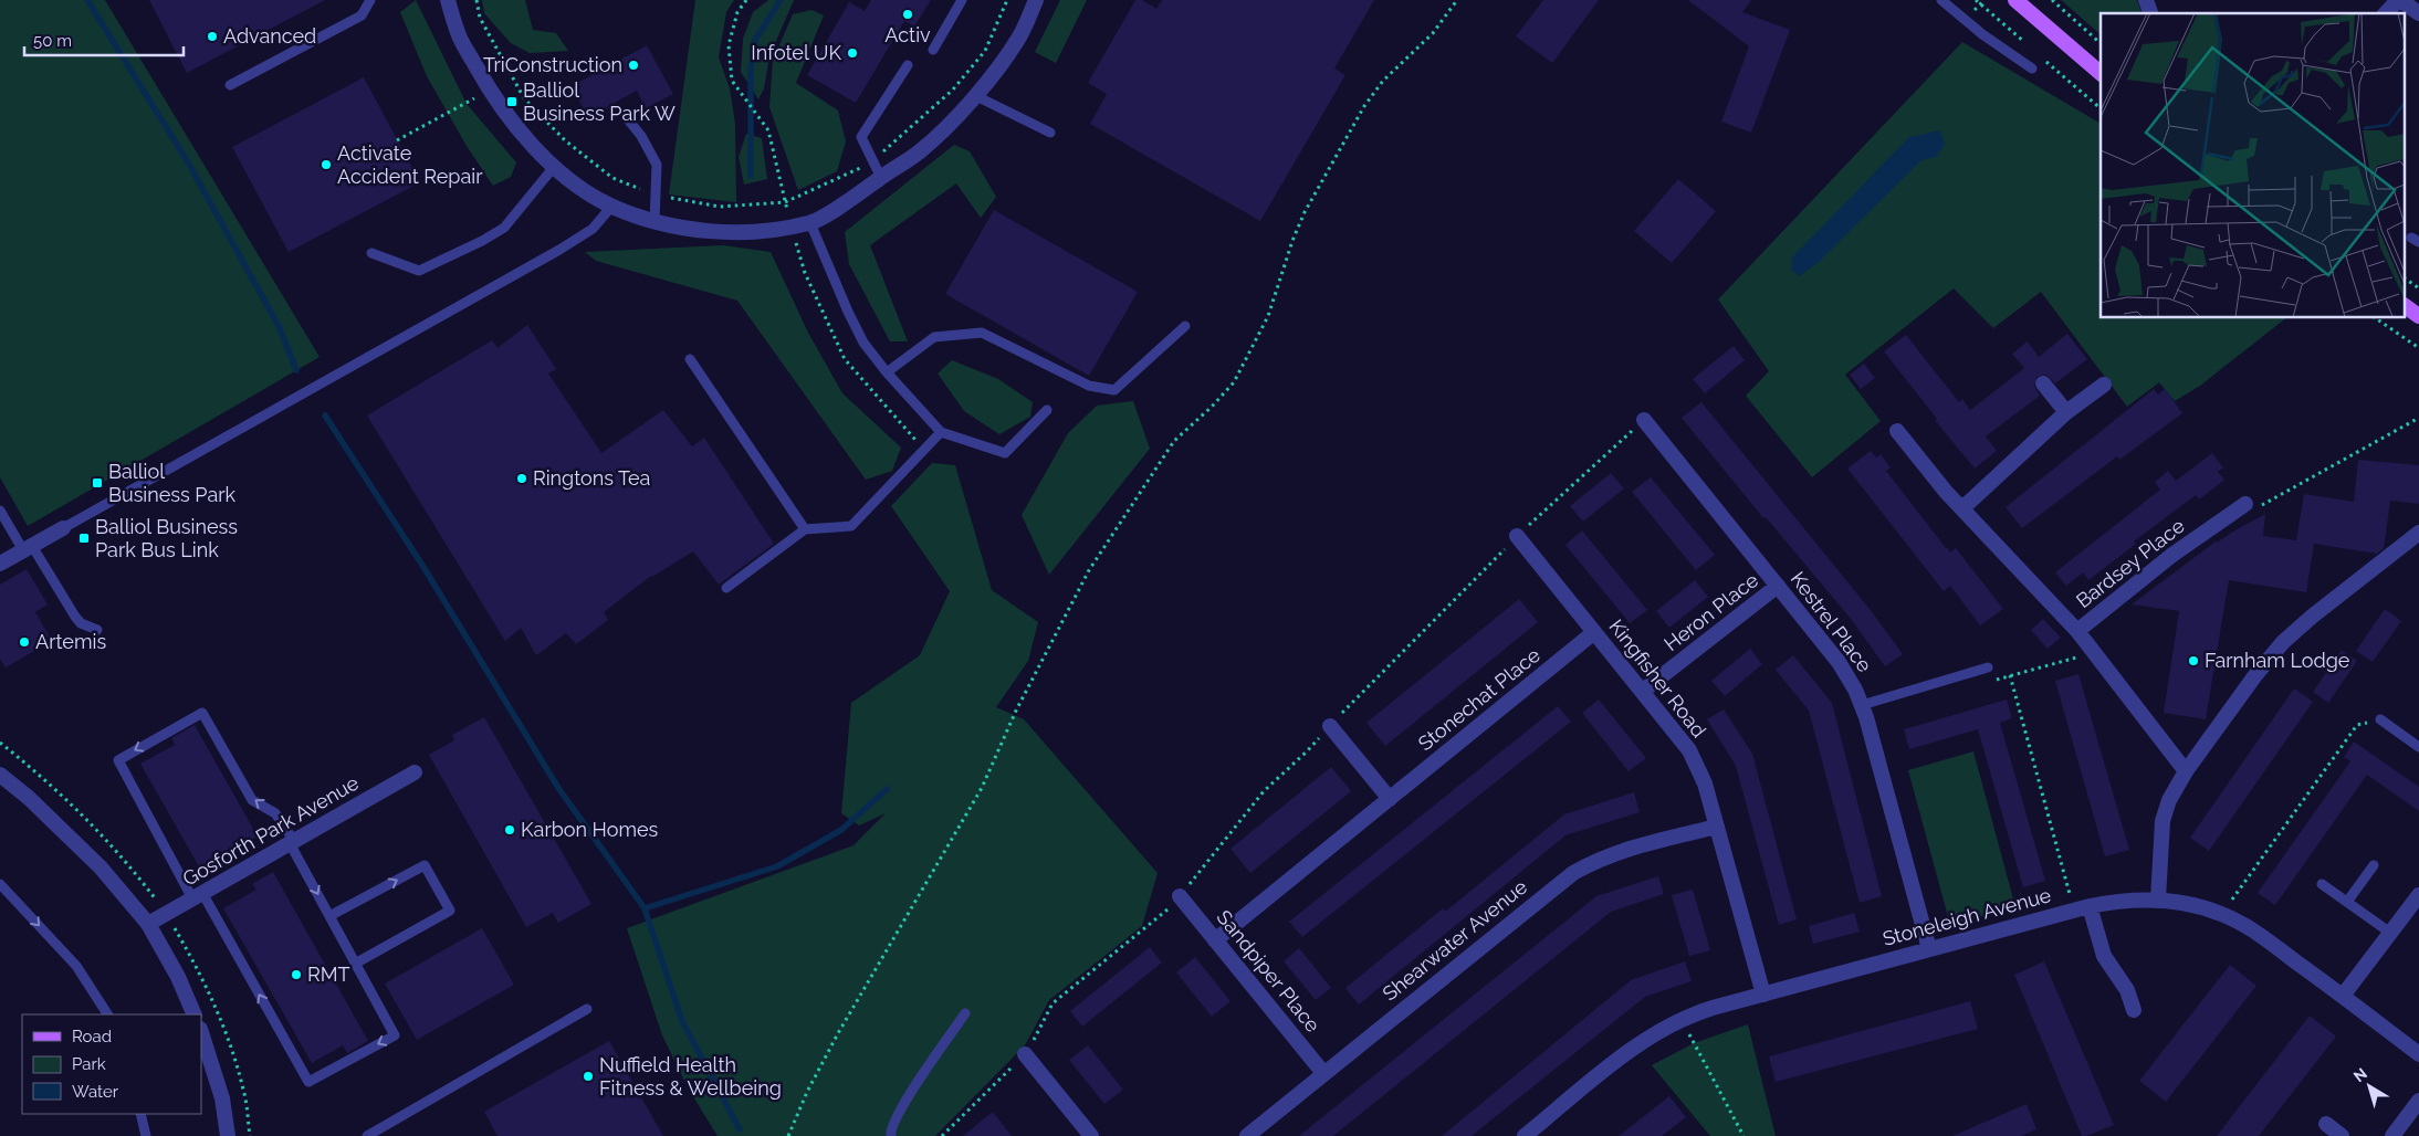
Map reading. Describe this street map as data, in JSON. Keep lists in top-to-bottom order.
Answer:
{
  "streets": {
    "street": [
      "Bardsey Place",
      "Heron Place",
      "Kestrel Place",
      "Kingfisher Road",
      "Stonechat Place",
      "Gosforth Park Avenue",
      "Stoneleigh Avenue",
      "Shearwater Avenue",
      "Sandpiper Place"
    ]
  },
  "crossings": [
    ["Heron Place", "Kestrel Place"],
    ["Heron Place", "Kingfisher Road"],
    ["Kestrel Place", "Stoneleigh Avenue"],
    ["Kingfisher Road", "Stonechat Place"],
    ["Kingfisher Road", "Stoneleigh Avenue"],
    ["Kingfisher Road", "Shearwater Avenue"],
    ["Stonechat Place", "Sandpiper Place"],
    ["Shearwater Avenue", "Sandpiper Place"]
  ],
  "places": {
    "other": [
      "Activ",
      "Advanced",
      "Infotel UK",
      "TriConstruction",
      "Activate Accident Repair",
      "Ringtons Tea",
      "Artemis",
      "Farnham Lodge",
      "Karbon Homes",
      "RMT",
      "Nuffield Health Fitness & Wellbeing"
    ],
    "transit": ["Balliol Business Park W", "Balliol Business Park", "Balliol Business Park Bus Link"]
  },
  "legend": ["Road", "Park", "Water"],
  "scale_bar": "50 m",
  "north": "top left"
}
